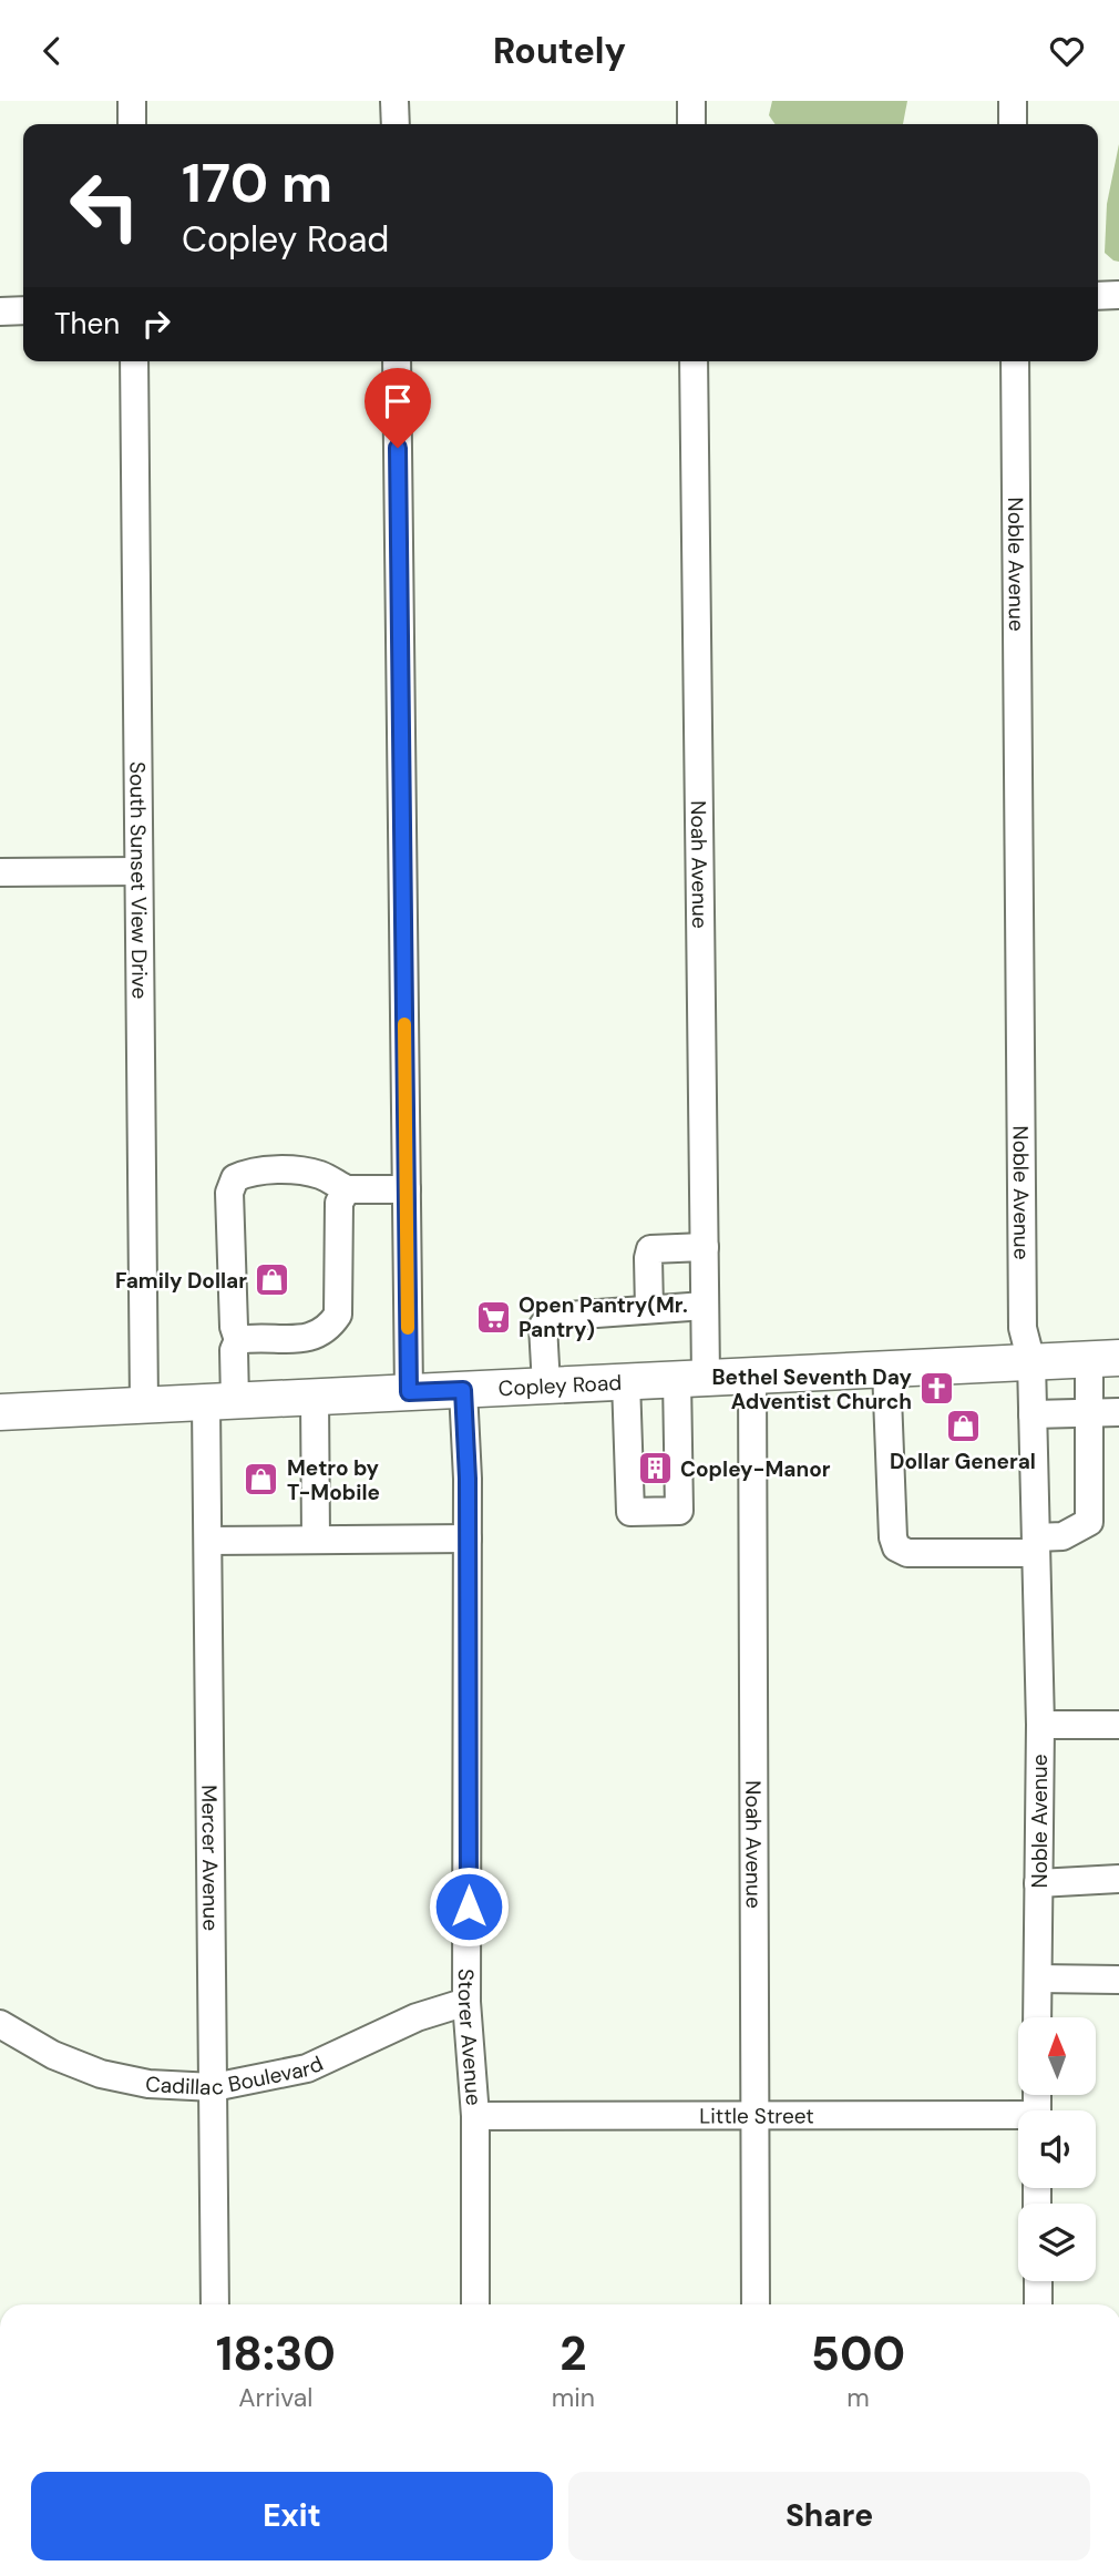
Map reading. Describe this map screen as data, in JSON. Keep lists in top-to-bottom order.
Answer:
{
  "streets": {
    "main road": ["Copley Road"],
    "street": [
      "Noble Avenue",
      "Noah Avenue",
      "South Sunset View Drive",
      "Mercer Avenue",
      "Storer Avenue",
      "Cadillac Boulevard",
      "Little Street"
    ]
  },
  "crossings": [
    ["Noble Avenue", "Copley Road"],
    ["Noah Avenue", "Copley Road"],
    ["Noah Avenue", "Little Street"],
    ["South Sunset View Drive", "Copley Road"],
    ["Copley Road", "Mercer Avenue"],
    ["Copley Road", "Storer Avenue"],
    ["Mercer Avenue", "Cadillac Boulevard"],
    ["Storer Avenue", "Cadillac Boulevard"],
    ["Storer Avenue", "Little Street"]
  ],
  "places": {
    "shop": ["Family Dollar", "Dollar General", "Metro by T-Mobile"],
    "supermarket": ["Open Pantry(Mr. Pantry)"],
    "church": ["Bethel Seventh Day Adventist Church"],
    "building": ["Copley-Manor"]
  },
  "north": "top",
  "page": {
    "header": "Routely",
    "turn": ["170 m", "Copley Road"],
    "then": "Then",
    "eta": [
      "18:30",
      "Arrival",
      "2",
      "min",
      "500",
      "m"
    ],
    "buttons": ["Exit", "Share"]
  }
}
